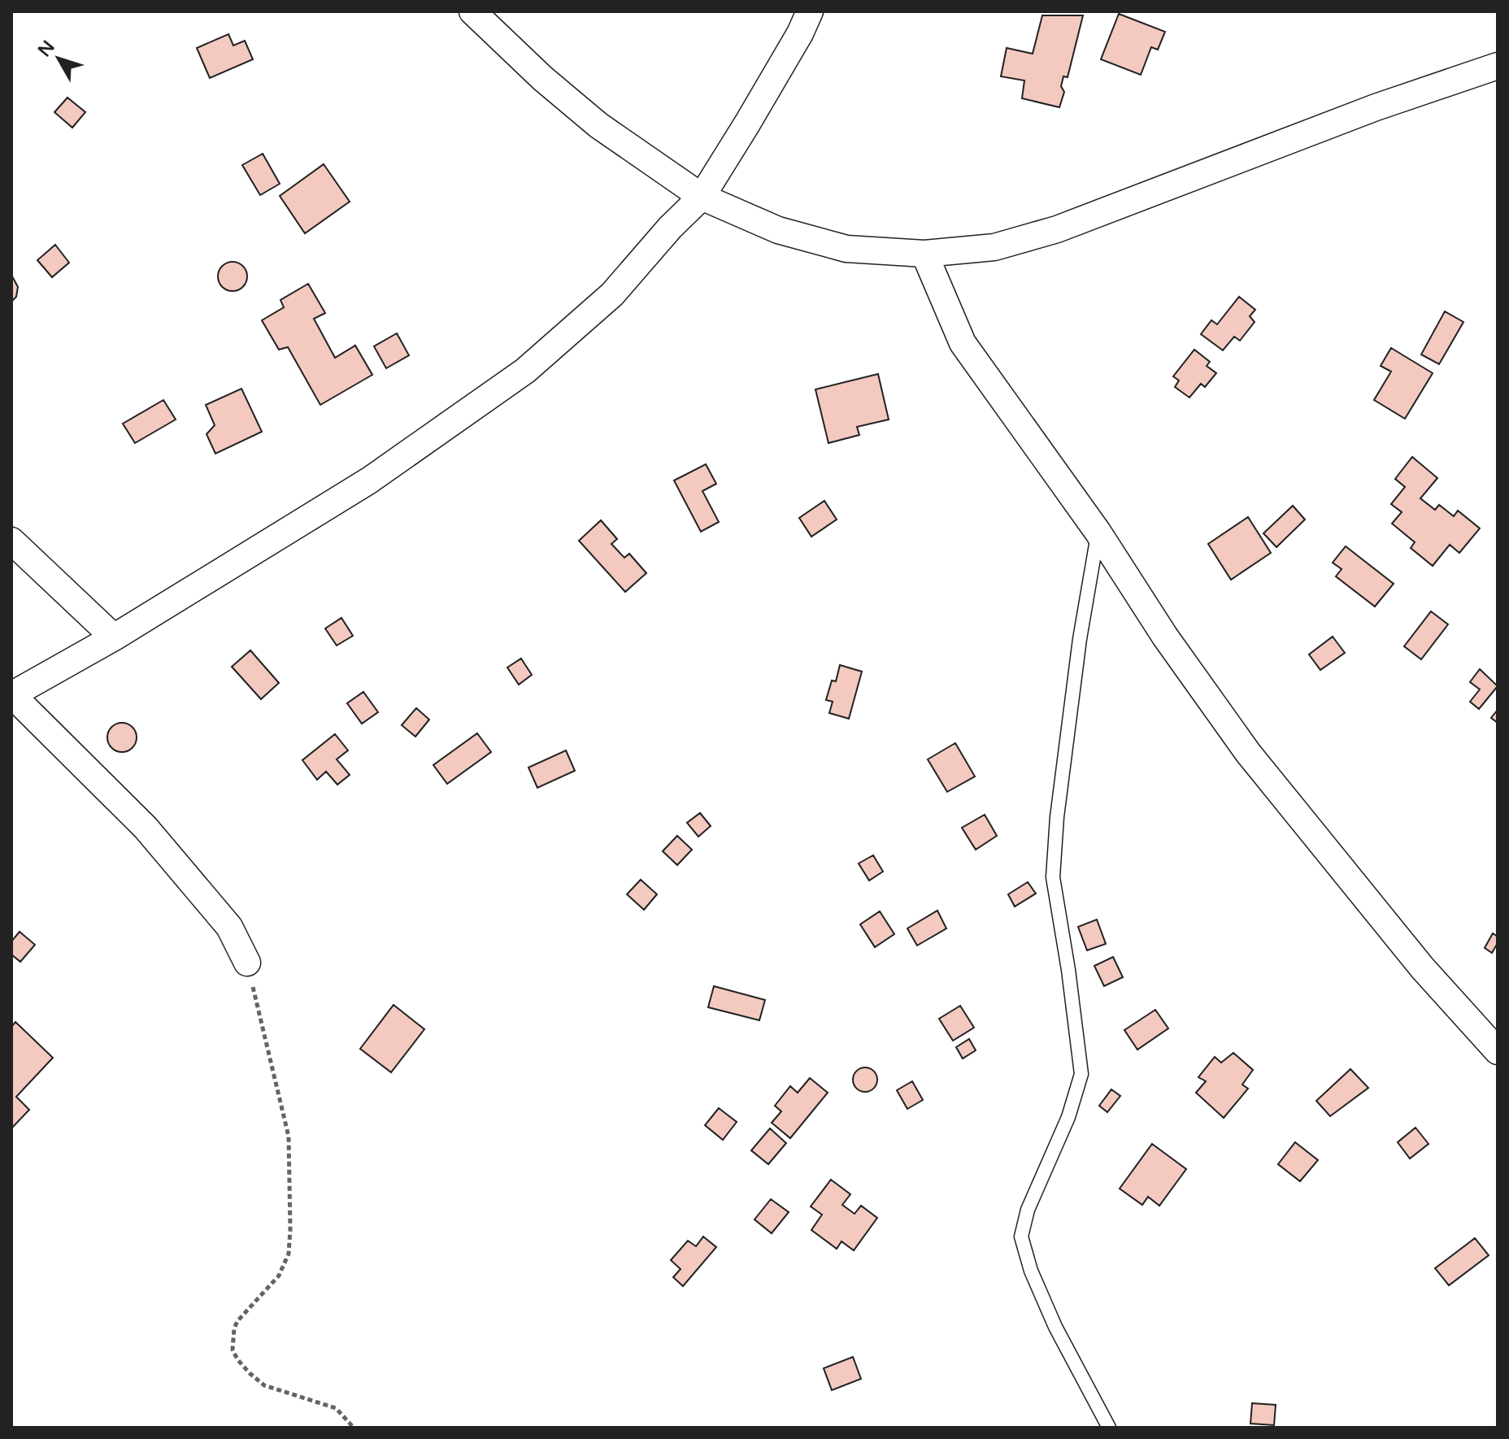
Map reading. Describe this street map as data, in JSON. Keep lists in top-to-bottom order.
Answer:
{
  "north": "top left"
}
